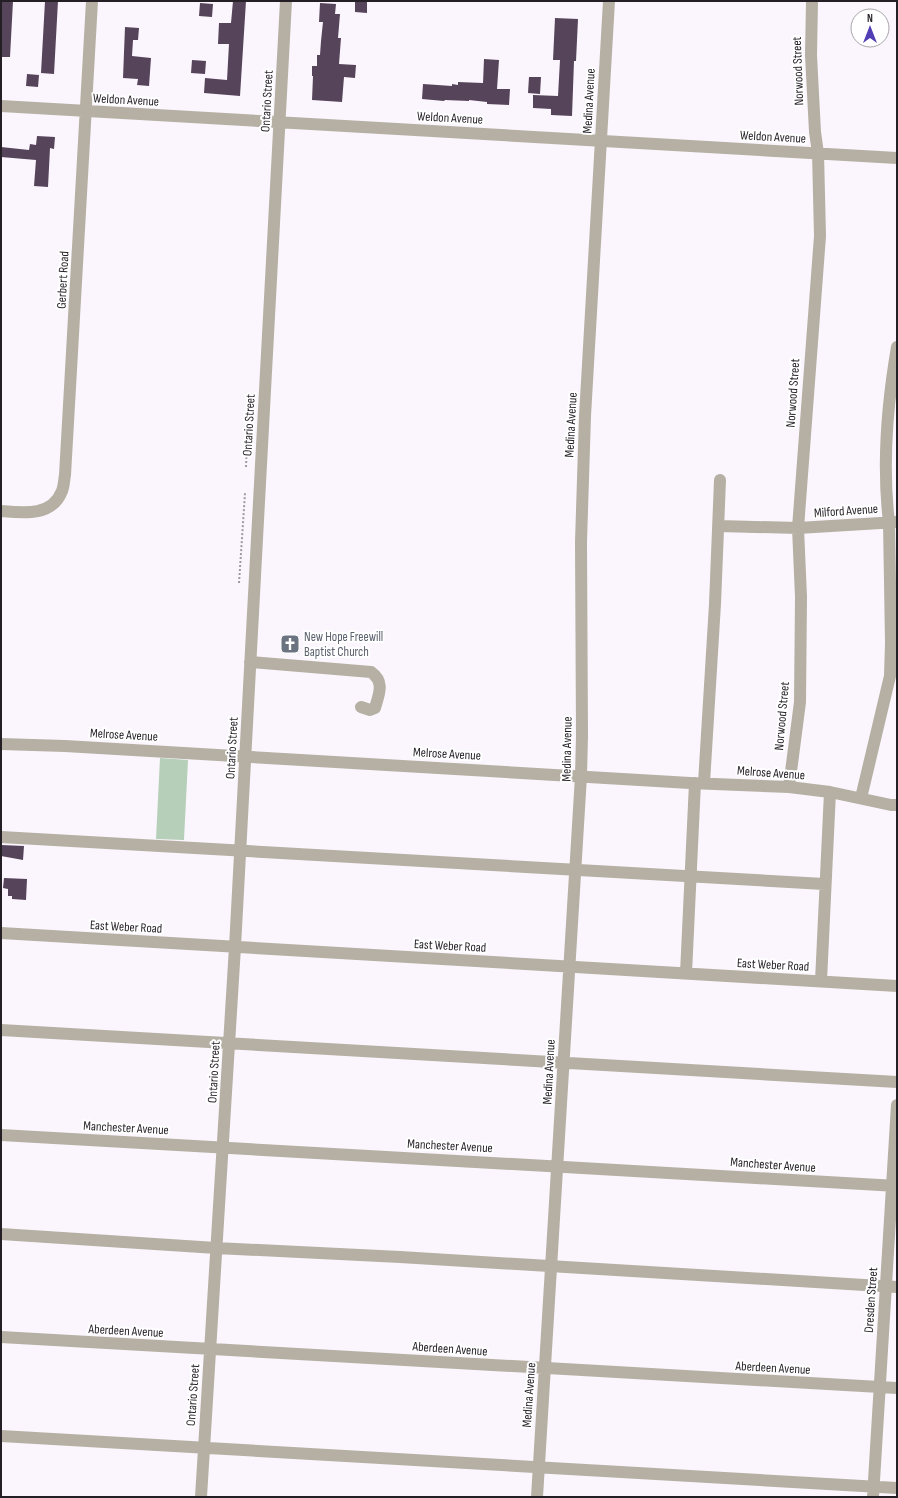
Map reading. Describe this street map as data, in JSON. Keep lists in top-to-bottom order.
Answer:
{
  "streets": {
    "street": [
      "Norwood Street",
      "Weldon Avenue",
      "Ontario Street",
      "Medina Avenue",
      "Gerbert Road",
      "Milford Avenue",
      "Melrose Avenue",
      "East Weber Road",
      "Manchester Avenue",
      "Dresden Street",
      "Aberdeen Avenue"
    ]
  },
  "crossings": [
    ["Norwood Street", "Weldon Avenue"],
    ["Norwood Street", "Milford Avenue"],
    ["Norwood Street", "Melrose Avenue"],
    ["Weldon Avenue", "Ontario Street"],
    ["Weldon Avenue", "Medina Avenue"],
    ["Weldon Avenue", "Gerbert Road"],
    ["Ontario Street", "Melrose Avenue"],
    ["Ontario Street", "East Weber Road"],
    ["Ontario Street", "Manchester Avenue"],
    ["Ontario Street", "Aberdeen Avenue"],
    ["Medina Avenue", "Melrose Avenue"],
    ["Medina Avenue", "East Weber Road"],
    ["Medina Avenue", "Manchester Avenue"],
    ["Medina Avenue", "Aberdeen Avenue"],
    ["Manchester Avenue", "Dresden Street"],
    ["Dresden Street", "Aberdeen Avenue"]
  ],
  "places": {
    "church": ["New Hope Freewill Baptist Church"]
  },
  "north": "top"
}
